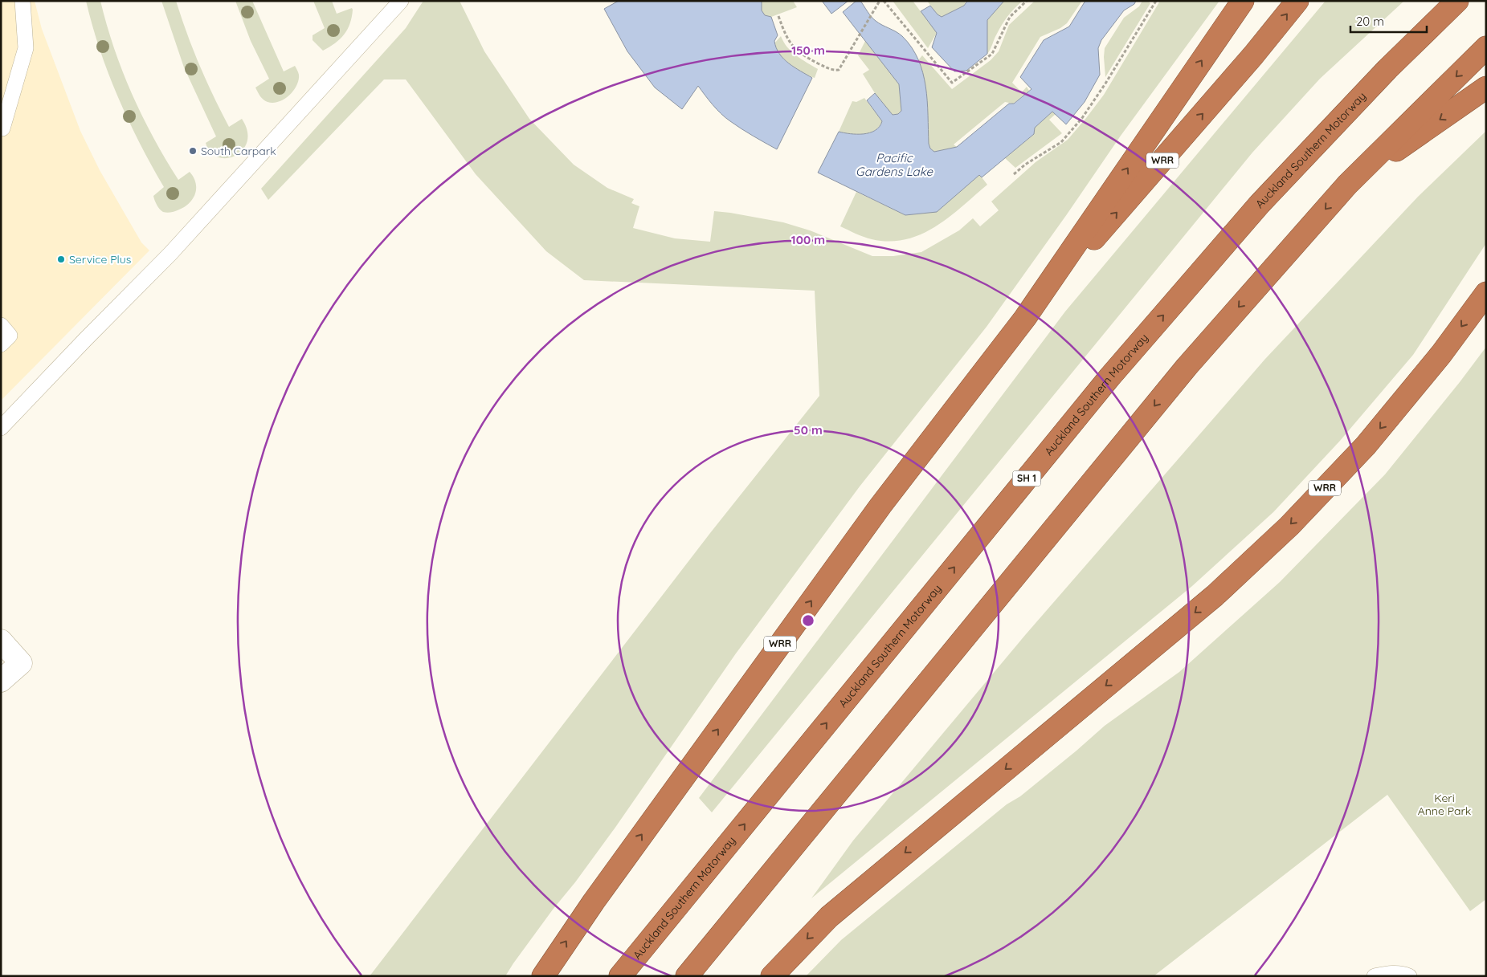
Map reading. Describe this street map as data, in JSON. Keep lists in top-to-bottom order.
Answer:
{
  "streets": {
    "highway": ["Auckland Southern Motorway", "WRR", "SH 1"]
  },
  "water": ["Pacific Gardens Lake"],
  "parks": ["Keri Anne Park"],
  "places": ["South Carpark", "Service Plus"],
  "scale_bar": "20 m",
  "rings": ["150 m", "100 m", "50 m"]
}
